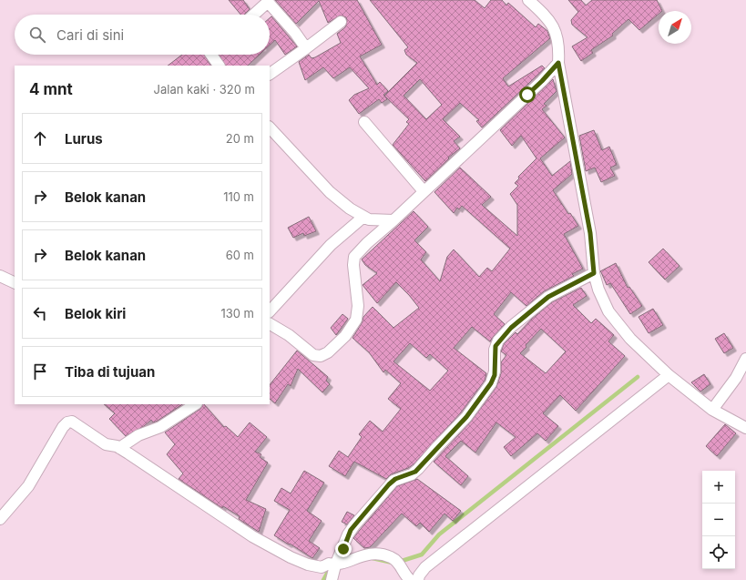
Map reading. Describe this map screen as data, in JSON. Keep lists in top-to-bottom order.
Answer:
{
  "north": "top right",
  "page": {
    "search": "Cari di sini",
    "heading": ["4 mnt", "Jalan kaki · 320 m"],
    "list": [
      ["Lurus", "20 m"],
      ["Belok kanan", "110 m"],
      ["Belok kanan", "60 m"],
      ["Belok kiri", "130 m"],
      "Tiba di tujuan"
    ],
    "map_buttons": ["+", "−"]
  }
}
